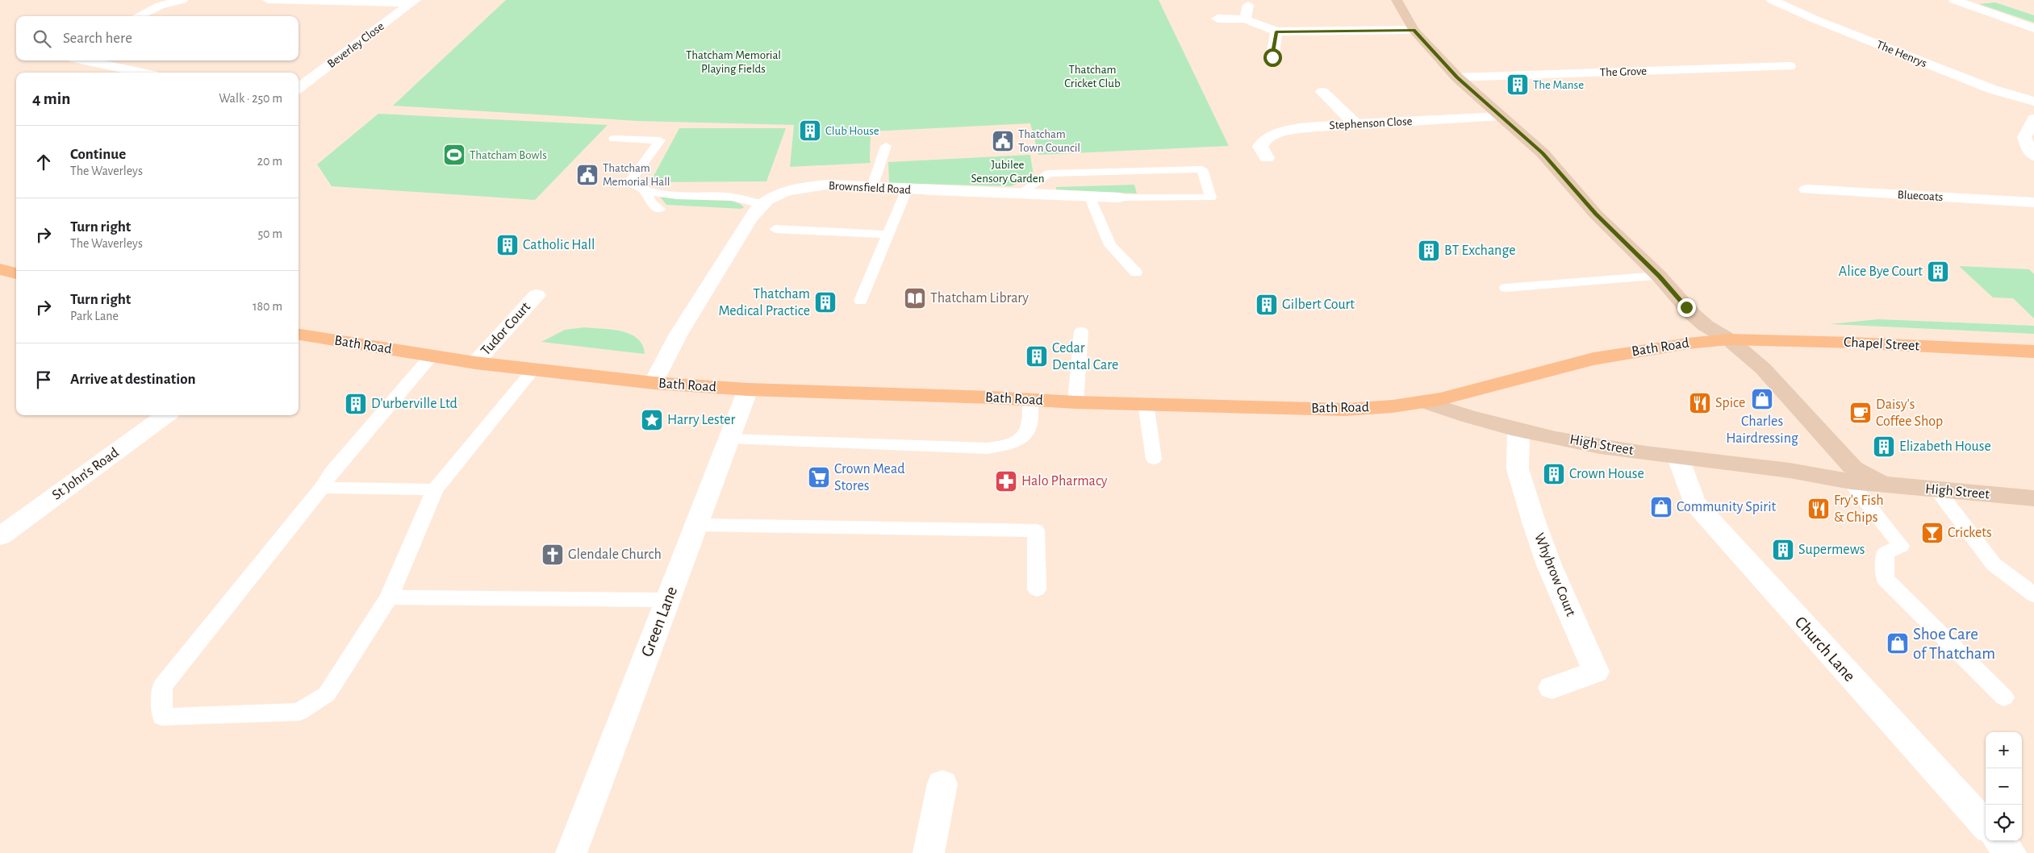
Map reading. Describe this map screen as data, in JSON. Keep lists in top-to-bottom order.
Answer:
{
  "streets": {
    "main road": ["Chapel Street", "Bath Road"],
    "street": [
      "Beverley Close",
      "The Henrys",
      "The Grove",
      "Stephenson Close",
      "Brownsfield Road",
      "Bluecoats",
      "Tudor Court",
      "High Street",
      "St John's Road",
      "Whybrow Court",
      "Green Lane",
      "Church Lane"
    ]
  },
  "crossings": [
    ["The Grove", "High Street"],
    ["Stephenson Close", "High Street"],
    ["Brownsfield Road", "Bath Road"],
    ["Tudor Court", "Bath Road"],
    ["Chapel Street", "Bath Road"],
    ["Chapel Street", "High Street"],
    ["Bath Road", "High Street"],
    ["Bath Road", "Green Lane"],
    ["High Street", "Whybrow Court"],
    ["High Street", "Church Lane"]
  ],
  "parks": ["Thatcham Memorial Playing Fields", "Thatcham Cricket Club", "Jubilee Sensory Garden"],
  "places": {
    "building": [
      "The Manse",
      "Club House",
      "Catholic Hall",
      "BT Exchange",
      "Alice Bye Court",
      "Thatcham Medical Practice",
      "Gilbert Court",
      "Cedar Dental Care",
      "D'urberville Ltd",
      "Elizabeth House",
      "Crown House",
      "Supermews"
    ],
    "public building": ["Thatcham Town Council", "Thatcham Memorial Hall"],
    "sports": ["Thatcham Bowls"],
    "library": ["Thatcham Library"],
    "shop": ["Charles Hairdressing", "Community Spirit", "Shoe Care of Thatcham"],
    "restaurant": ["Spice", "Fry's Fish & Chips"],
    "cafe": ["Daisy's Coffee Shop"],
    "place": ["Harry Lester"],
    "supermarket": ["Crown Mead Stores"],
    "pharmacy": ["Halo Pharmacy"],
    "bar": ["Crickets"],
    "church": ["Glendale Church"]
  },
  "page": {
    "search": "Search here",
    "heading": ["4 min", "Walk · 250 m"],
    "list": [
      ["Continue", "The Waverleys", "20 m"],
      ["Turn right", "The Waverleys", "50 m"],
      ["Turn right", "Park Lane", "180 m"],
      "Arrive at destination"
    ],
    "map_buttons": ["+", "−"]
  }
}
